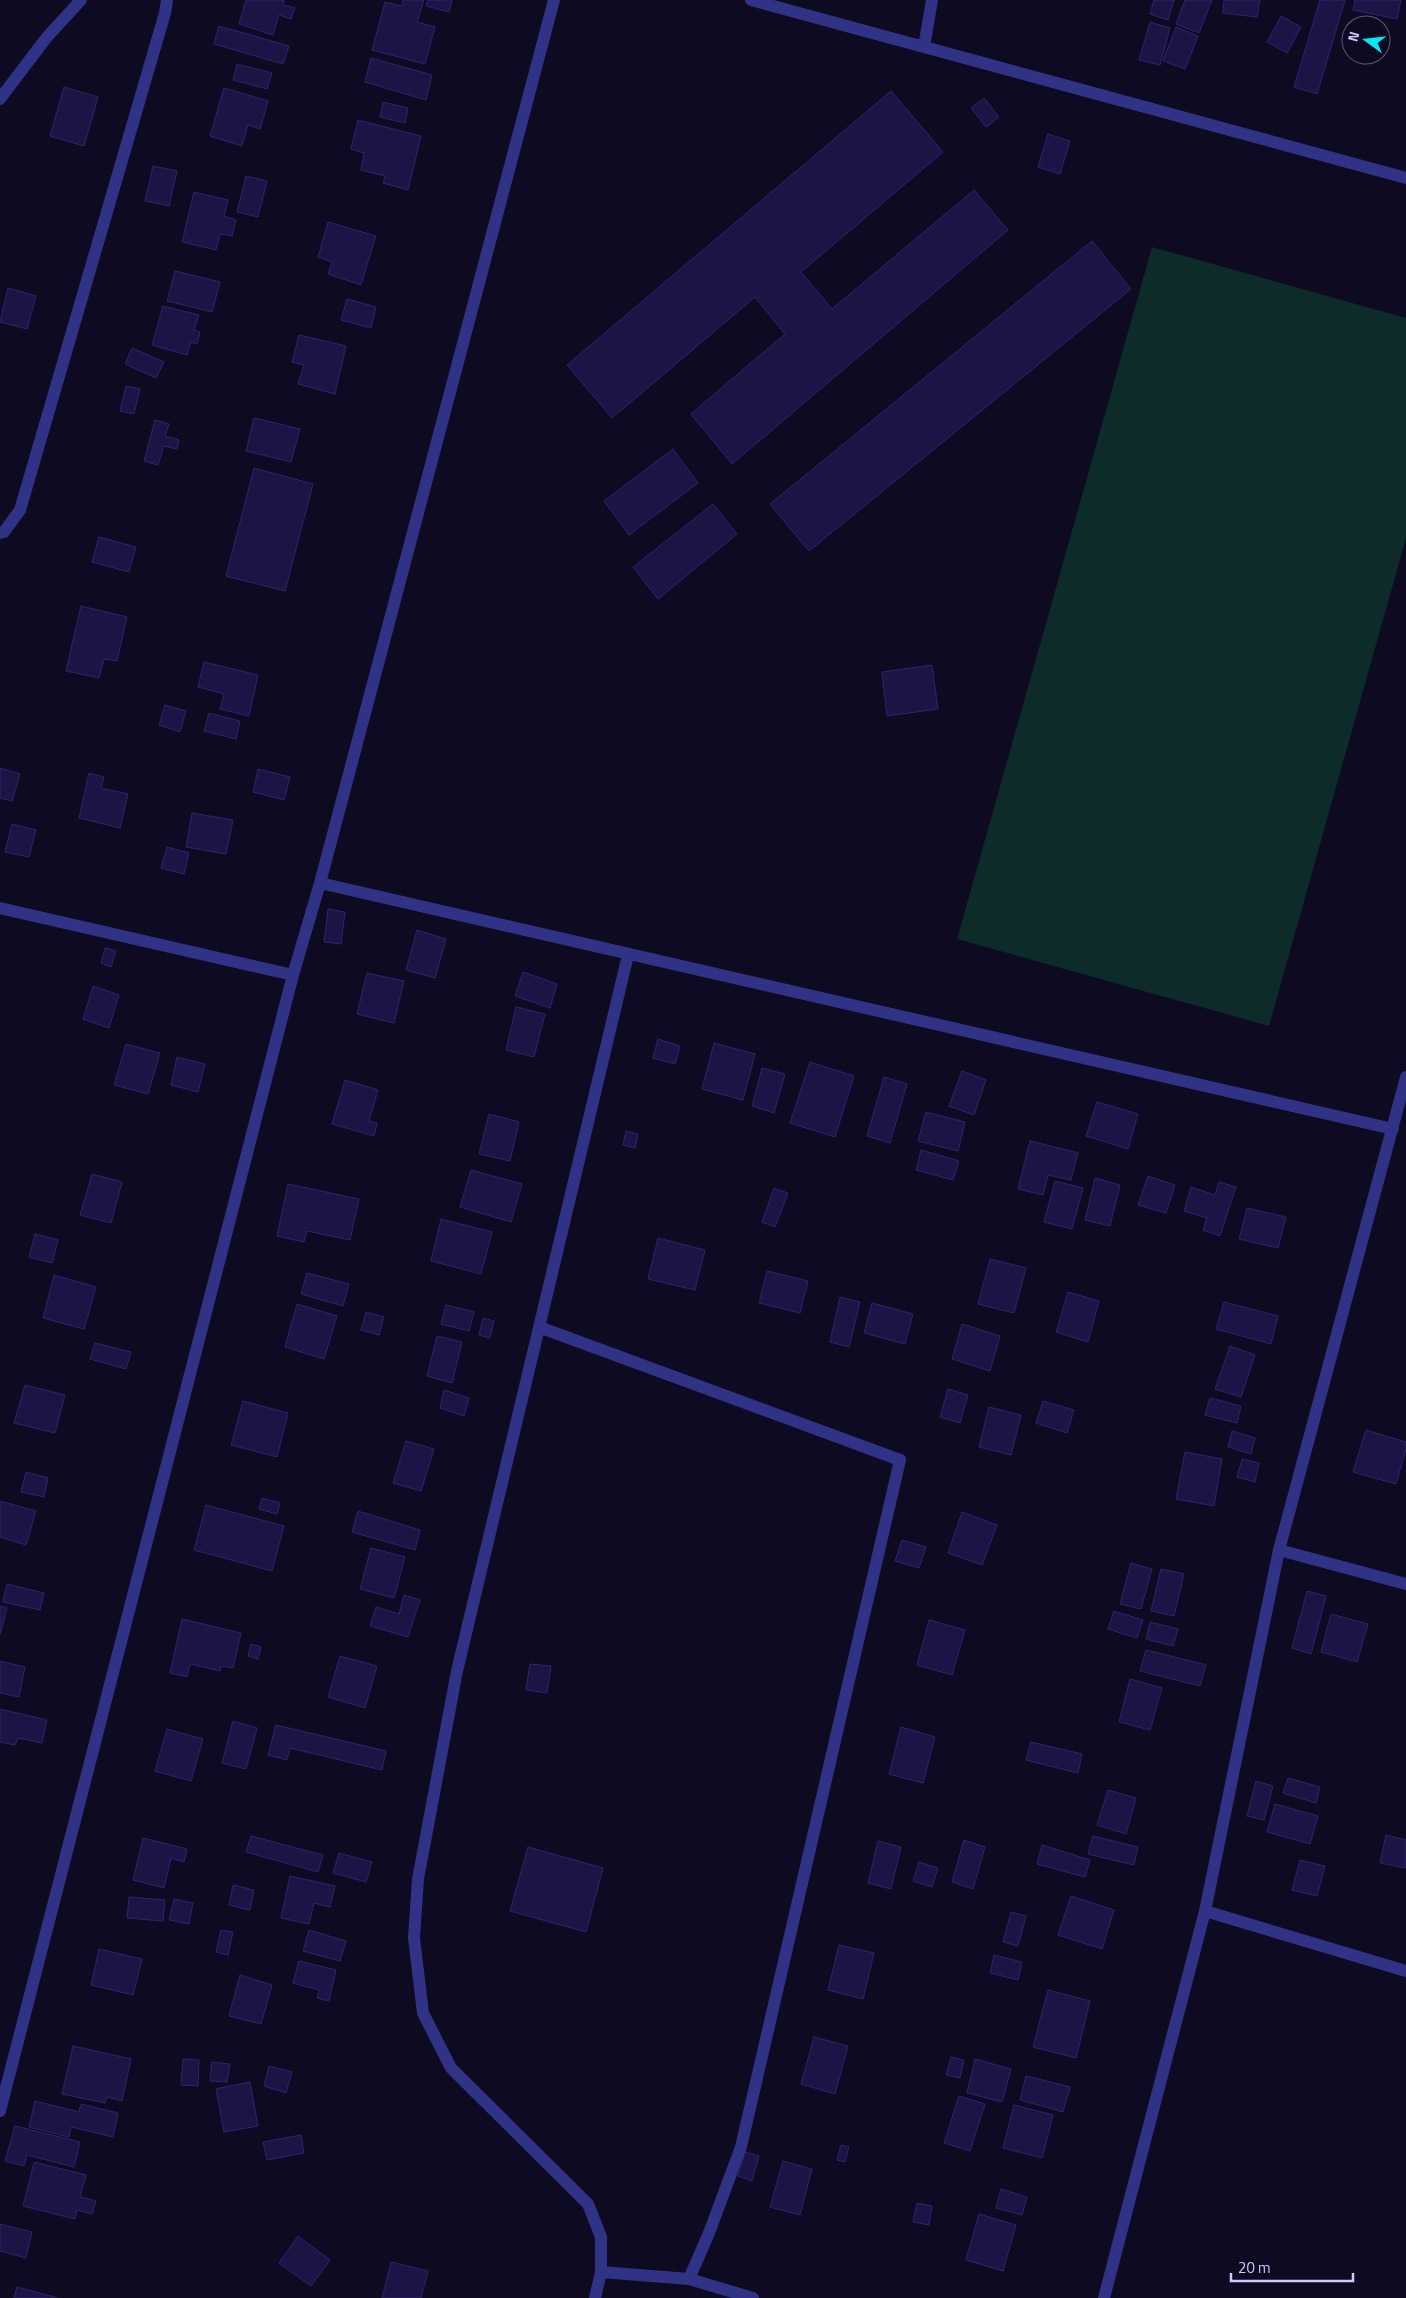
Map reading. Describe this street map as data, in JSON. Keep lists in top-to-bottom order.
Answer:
{
  "scale_bar": "20 m",
  "north": "left"
}
